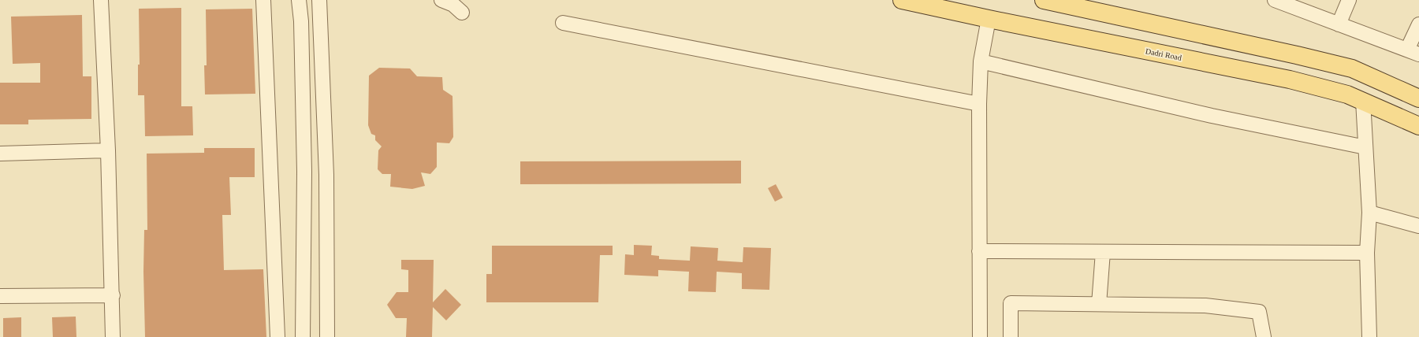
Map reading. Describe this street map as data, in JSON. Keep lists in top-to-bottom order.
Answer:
{
  "streets": {
    "main road": ["Dadri Road"]
  }
}
